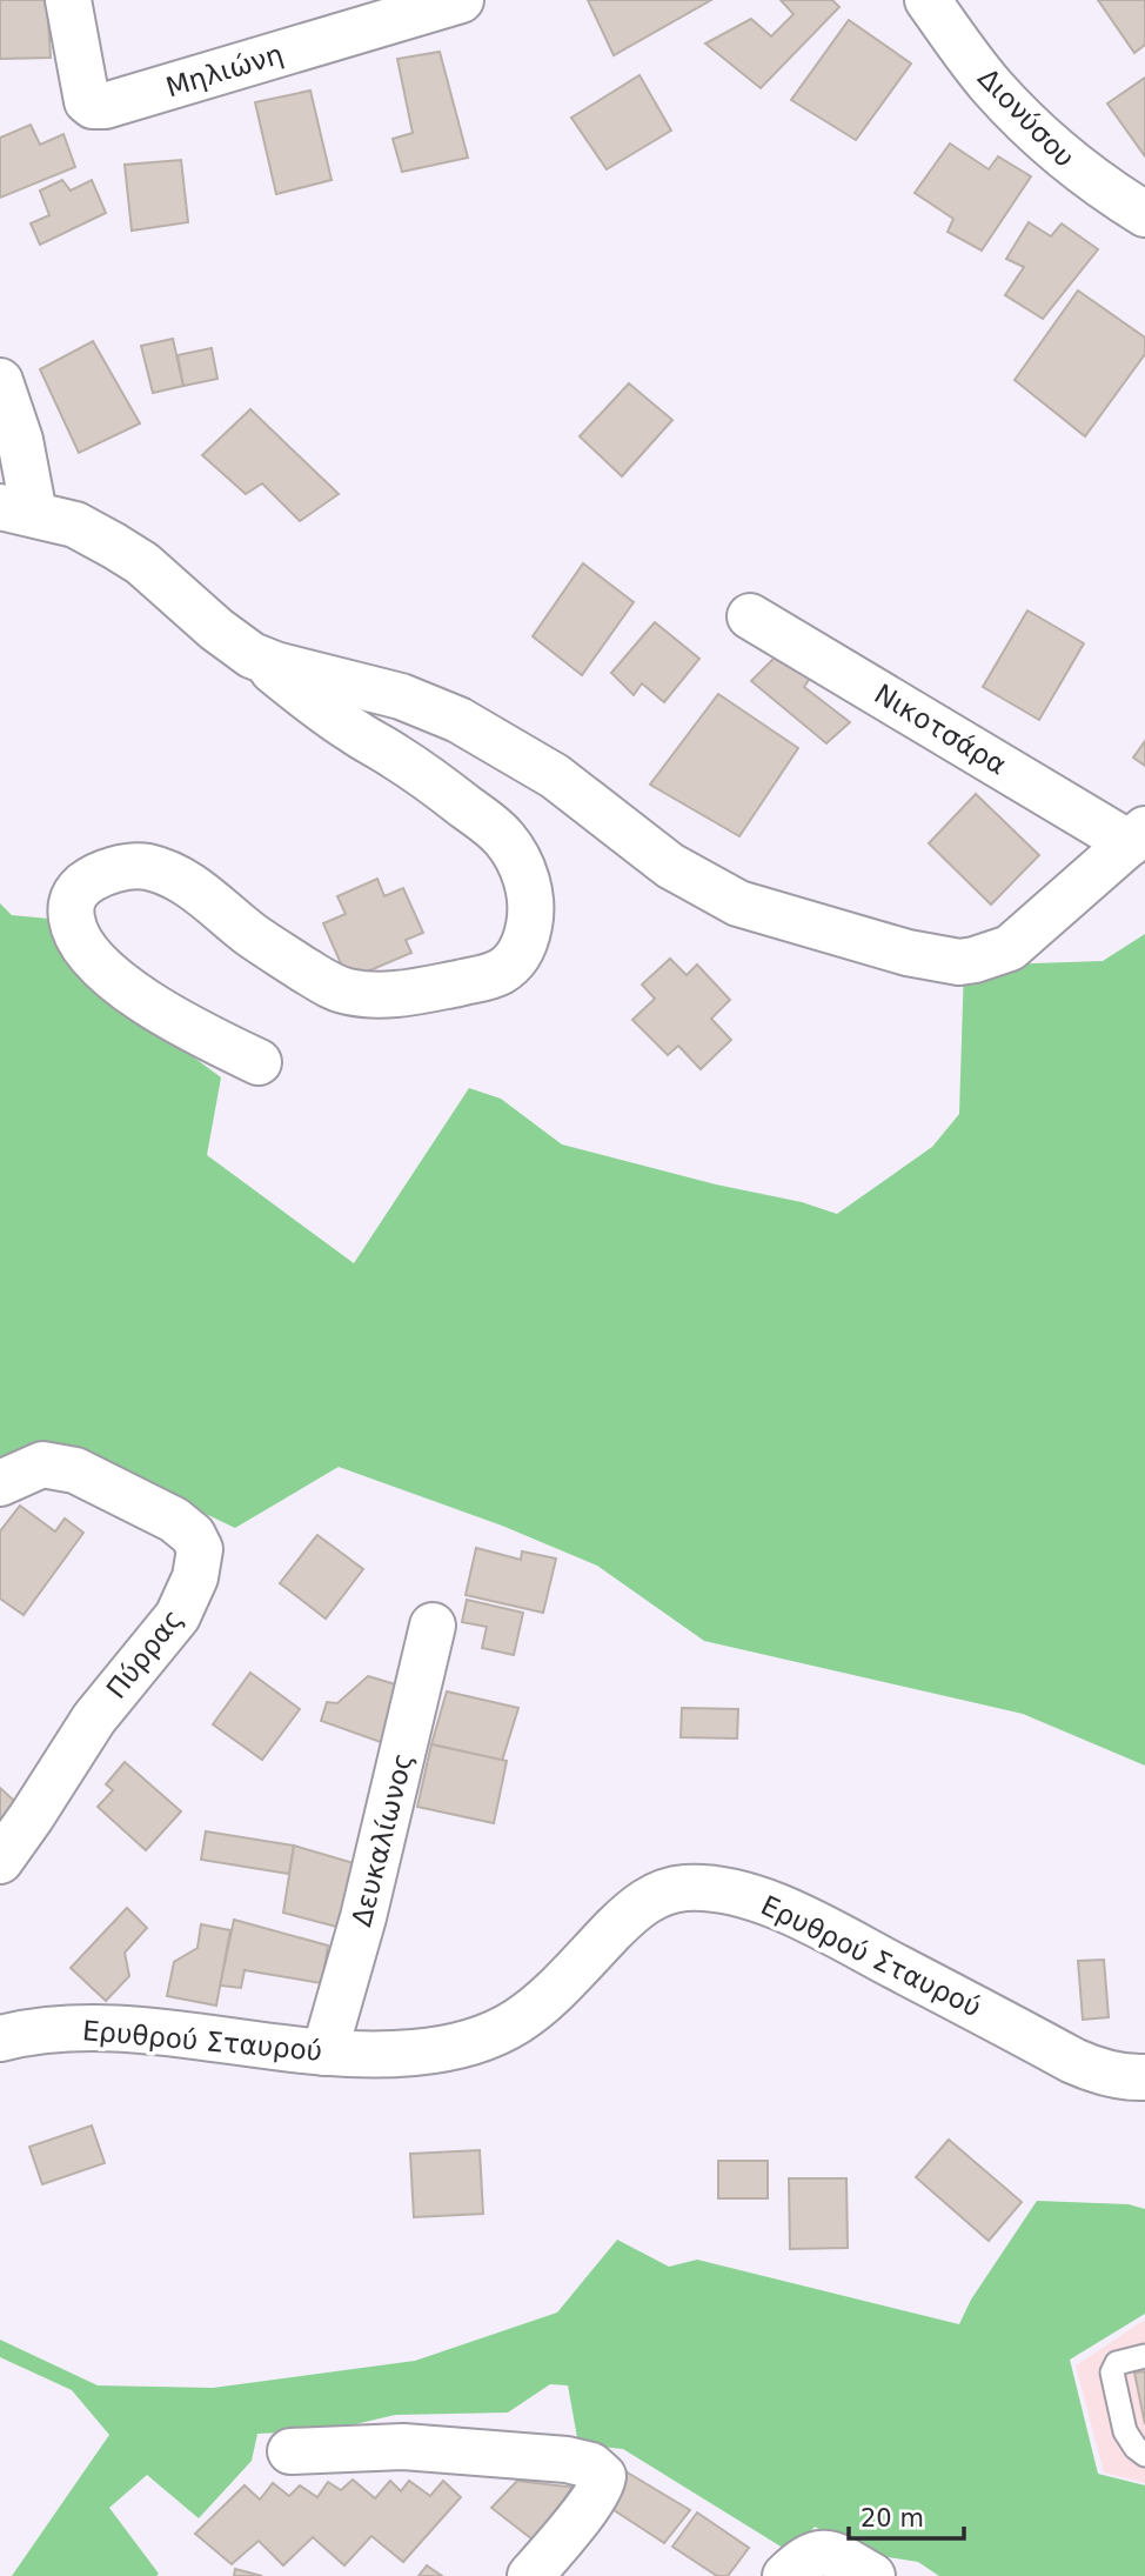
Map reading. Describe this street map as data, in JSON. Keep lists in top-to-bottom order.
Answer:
{
  "streets": {
    "street": [
      "Μηλιώνη",
      "Διονύσου",
      "Νικοτσάρα",
      "Πύρρας",
      "Δευκαλίωνος",
      "Ερυθρού Σταυρού"
    ]
  },
  "crossings": [
    ["Δευκαλίωνος", "Ερυθρού Σταυρού"]
  ],
  "scale_bar": "20 m"
}
